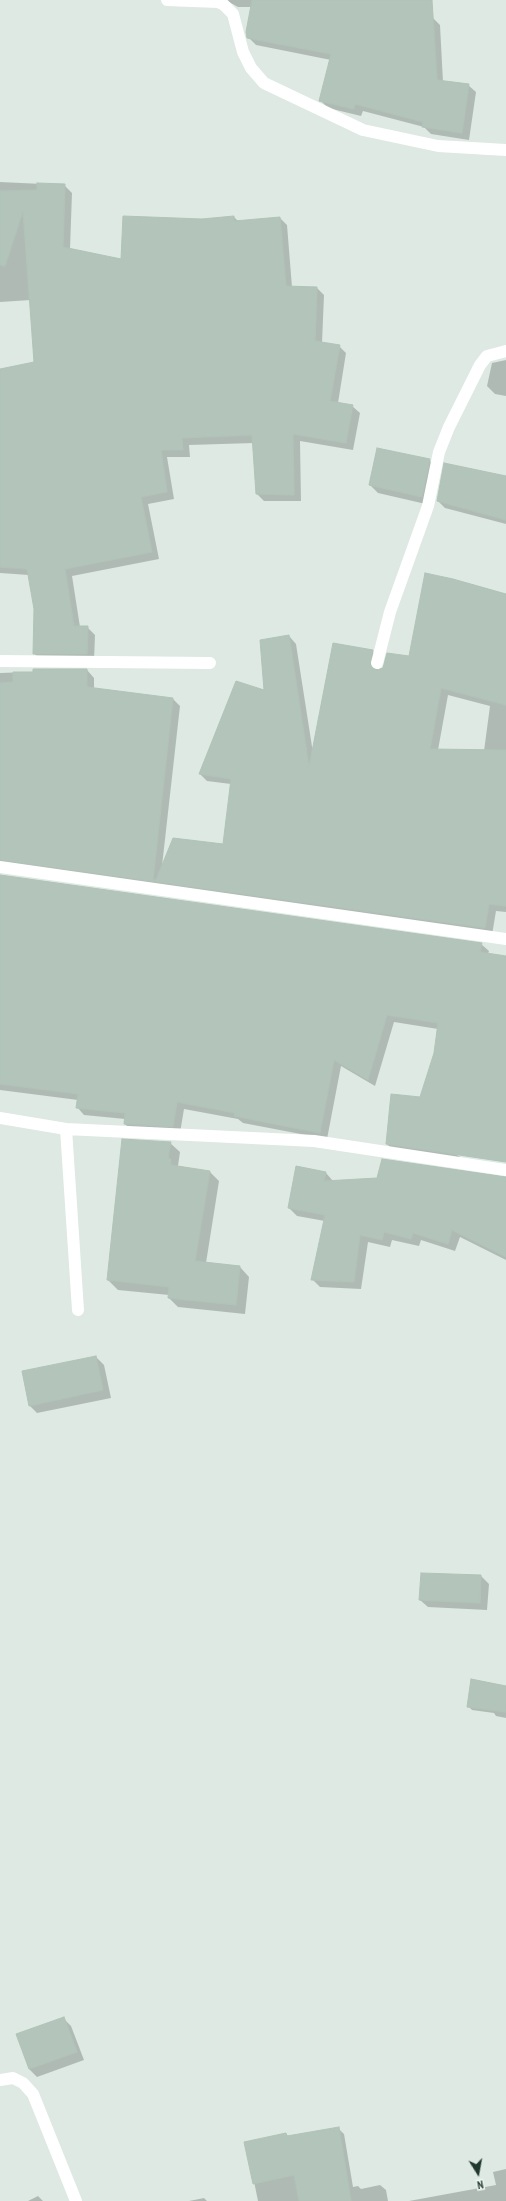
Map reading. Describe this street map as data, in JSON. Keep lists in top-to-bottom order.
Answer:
{
  "north": "bottom"
}
